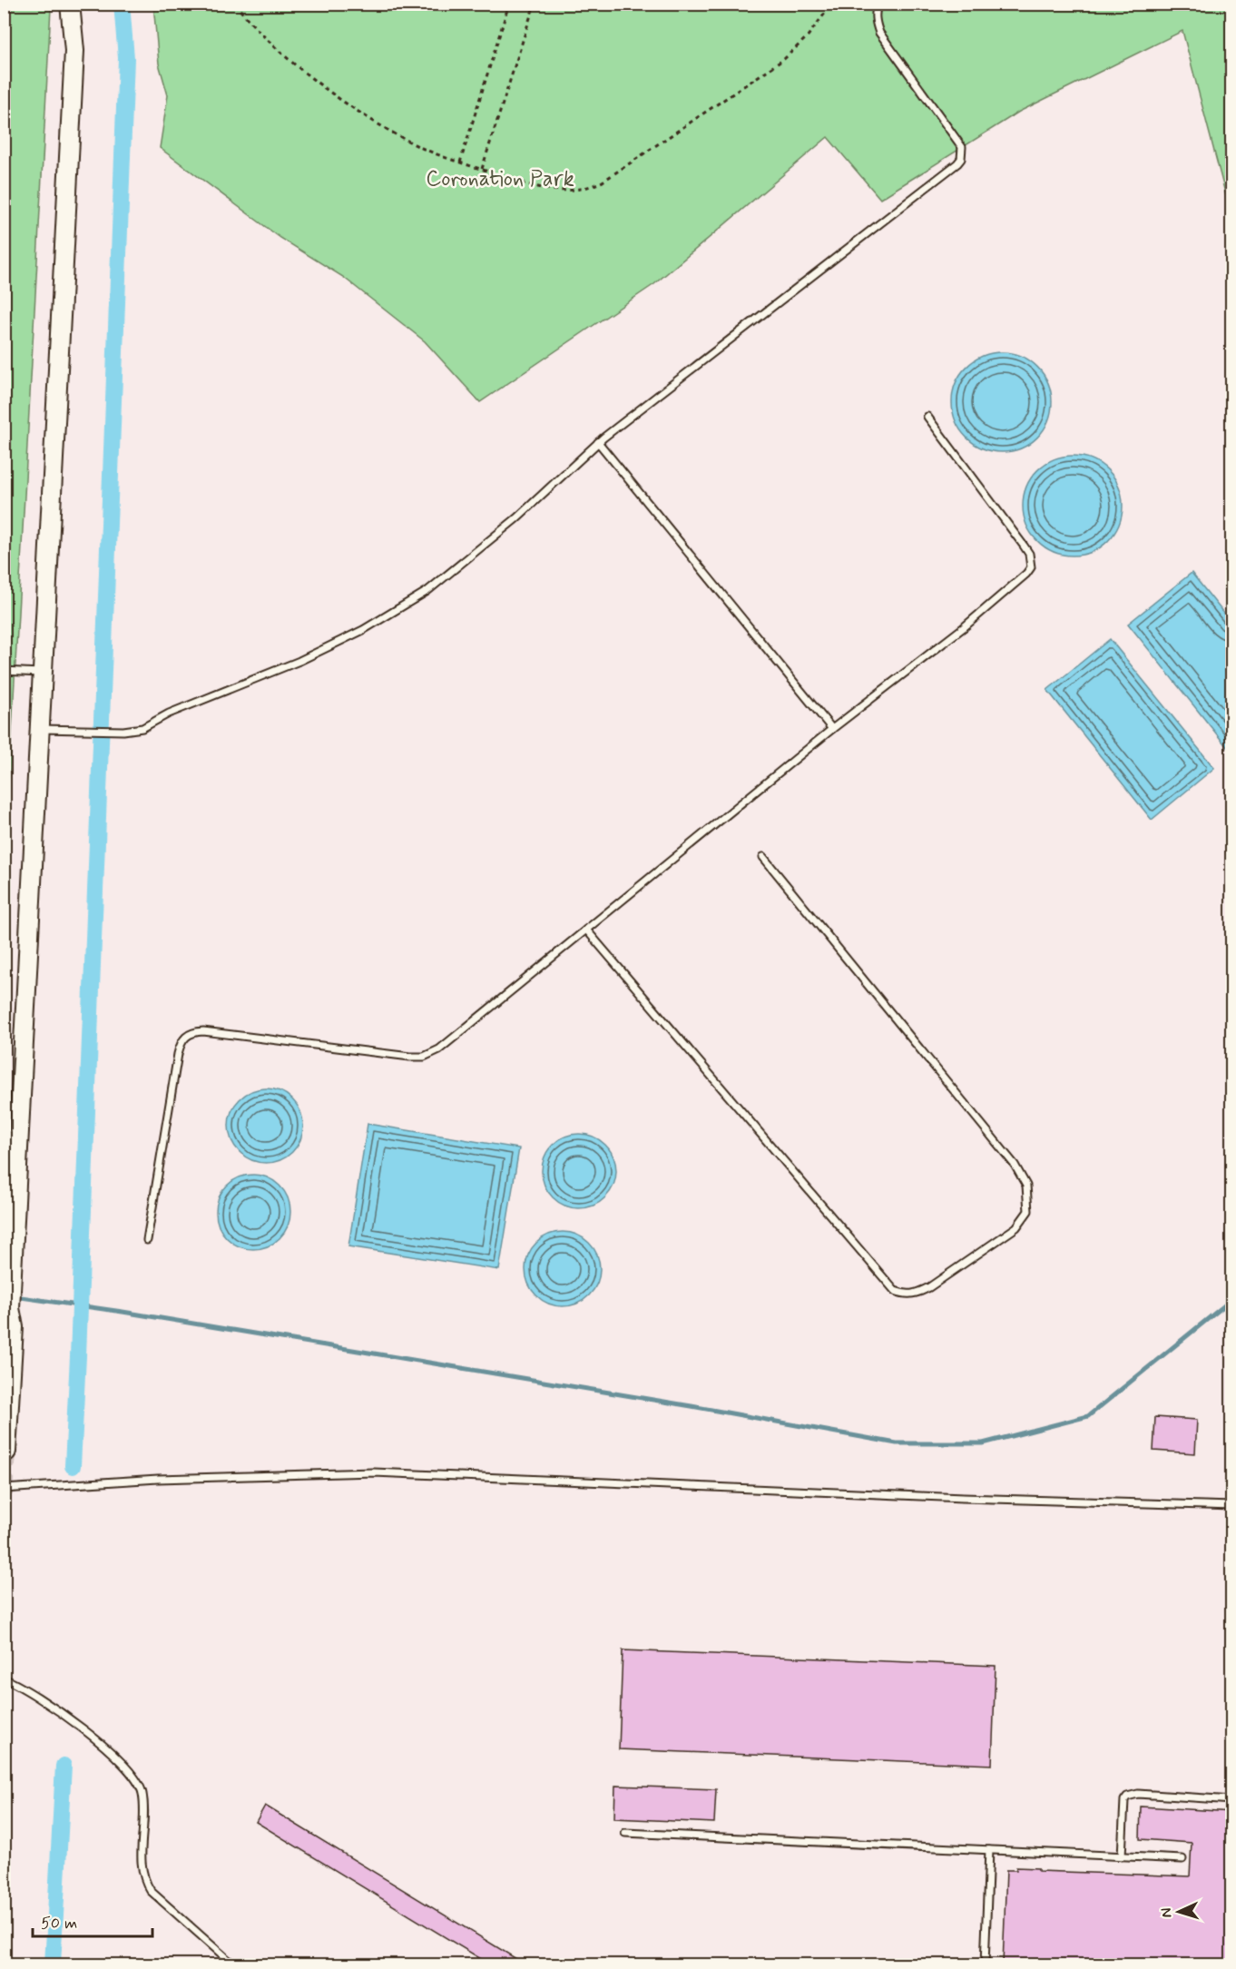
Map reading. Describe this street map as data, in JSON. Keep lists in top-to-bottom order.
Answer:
{
  "parks": ["Coronation Park"],
  "scale_bar": "50 m",
  "north": "left"
}
